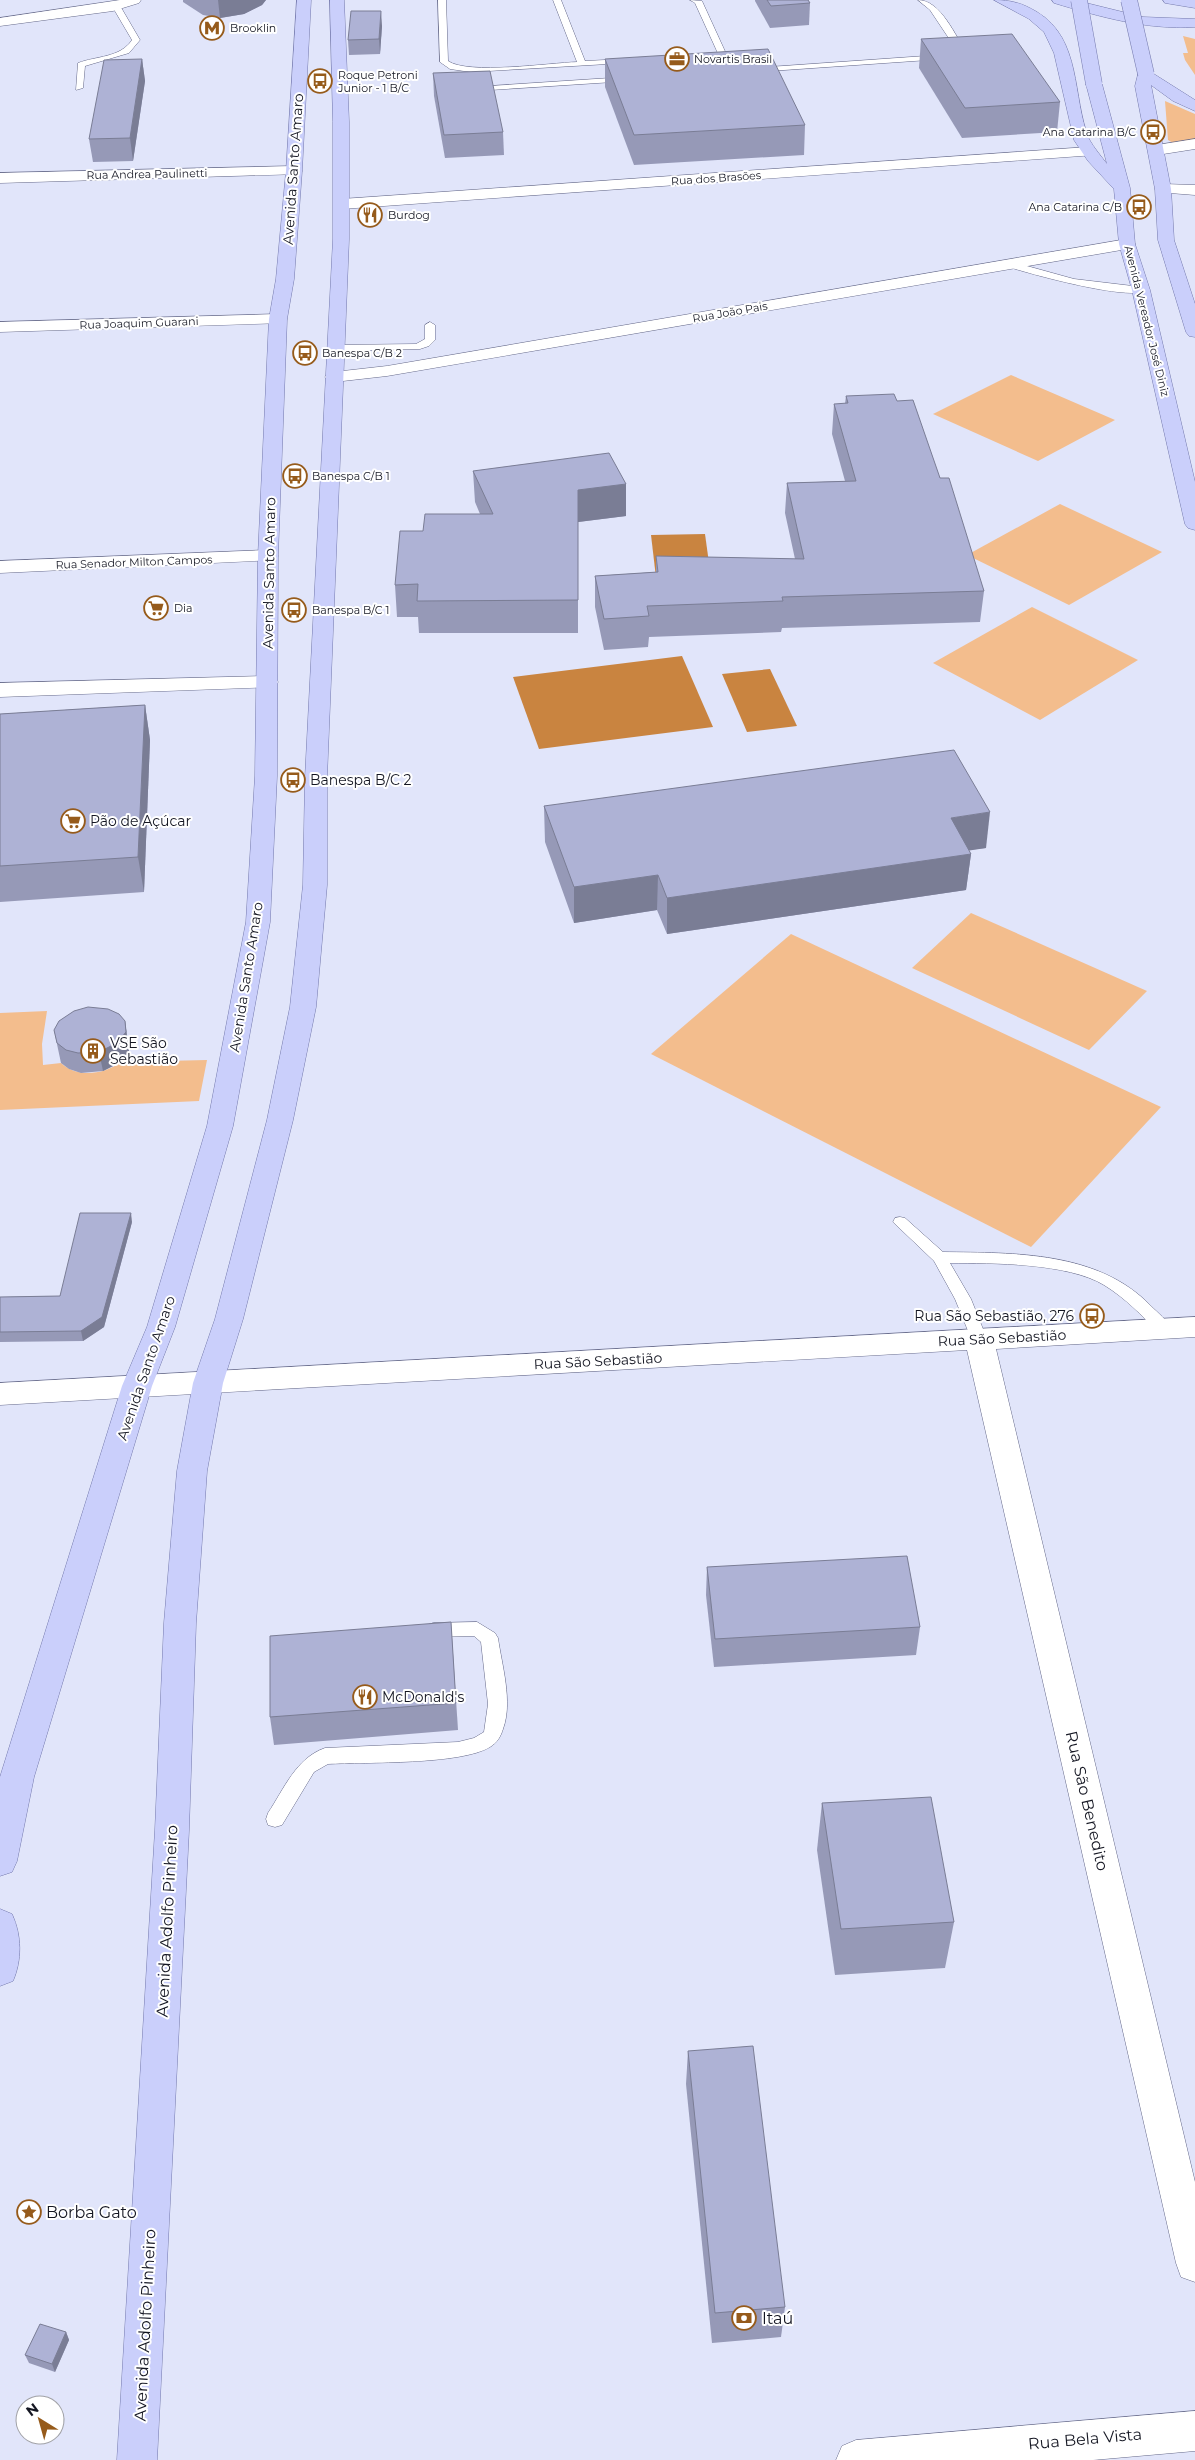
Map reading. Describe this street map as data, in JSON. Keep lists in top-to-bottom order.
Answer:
{
  "streets": {
    "main road": ["Avenida Santo Amaro", "Avenida Vereador José Diniz", "Avenida Adolfo Pinheiro"],
    "street": [
      "Rua Andrea Paulinetti",
      "Rua dos Brasões",
      "Rua João Pais",
      "Rua Joaquim Guarani",
      "Rua Senador Milton Campos",
      "Rua São Sebastião",
      "Rua São Benedito",
      "Rua Bela Vista"
    ]
  },
  "crossings": [
    ["Avenida Santo Amaro", "Rua Andrea Paulinetti"],
    ["Avenida Santo Amaro", "Rua Joaquim Guarani"],
    ["Avenida Santo Amaro", "Rua Senador Milton Campos"],
    ["Avenida Santo Amaro", "Rua São Sebastião"],
    ["Rua João Pais", "Avenida Vereador José Diniz"],
    ["Rua São Sebastião", "Rua São Benedito"],
    ["Rua São Sebastião", "Avenida Adolfo Pinheiro"]
  ],
  "places": {
    "metro station": ["Brooklin"],
    "office": ["Novartis Brasil"],
    "bus stop": [
      "Roque Petroni Junior - 1 B/C",
      "Ana Catarina B/C",
      "Ana Catarina C/B",
      "Banespa C/B 2",
      "Banespa C/B 1",
      "Banespa B/C 1",
      "Banespa B/C 2",
      "Rua São Sebastião, 276"
    ],
    "restaurant": ["Burdog", "McDonald's"],
    "supermarket": ["Dia", "Pão de Açúcar"],
    "building": ["VSE São Sebastião"],
    "place": ["Borba Gato"],
    "bank": ["Itaú"]
  },
  "north": "top left"
}
